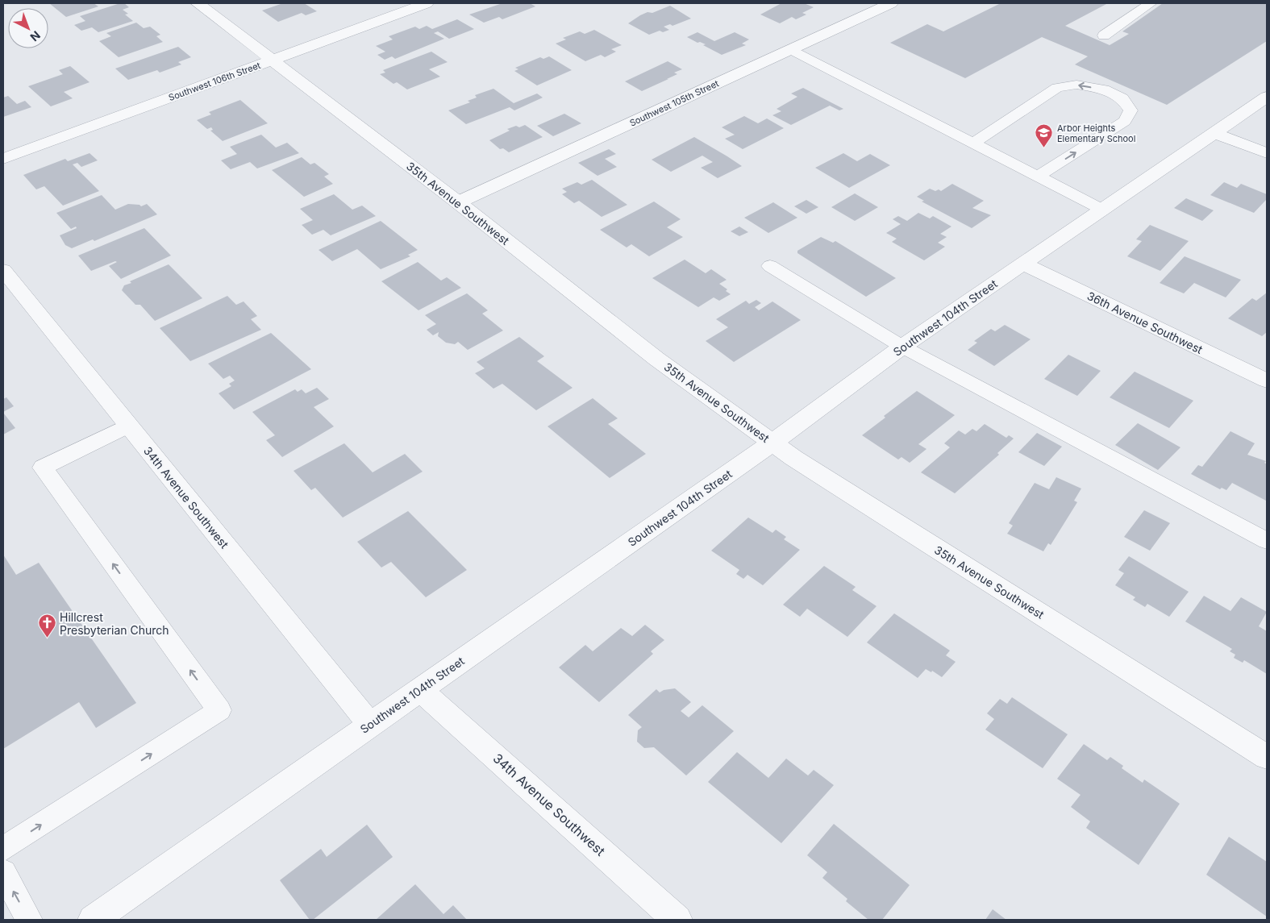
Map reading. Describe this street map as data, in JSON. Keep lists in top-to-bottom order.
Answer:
{
  "streets": {
    "street": [
      "Southwest 106th Street",
      "Southwest 105th Street",
      "35th Avenue Southwest",
      "Southwest 104th Street",
      "36th Avenue Southwest",
      "34th Avenue Southwest"
    ]
  },
  "crossings": [
    ["Southwest 106th Street", "35th Avenue Southwest"],
    ["Southwest 105th Street", "35th Avenue Southwest"],
    ["35th Avenue Southwest", "Southwest 104th Street"],
    ["Southwest 104th Street", "36th Avenue Southwest"],
    ["Southwest 104th Street", "34th Avenue Southwest"]
  ],
  "places": {
    "school or university": ["Arbor Heights Elementary School"],
    "church": ["Hillcrest Presbyterian Church"]
  },
  "north": "bottom right"
}
